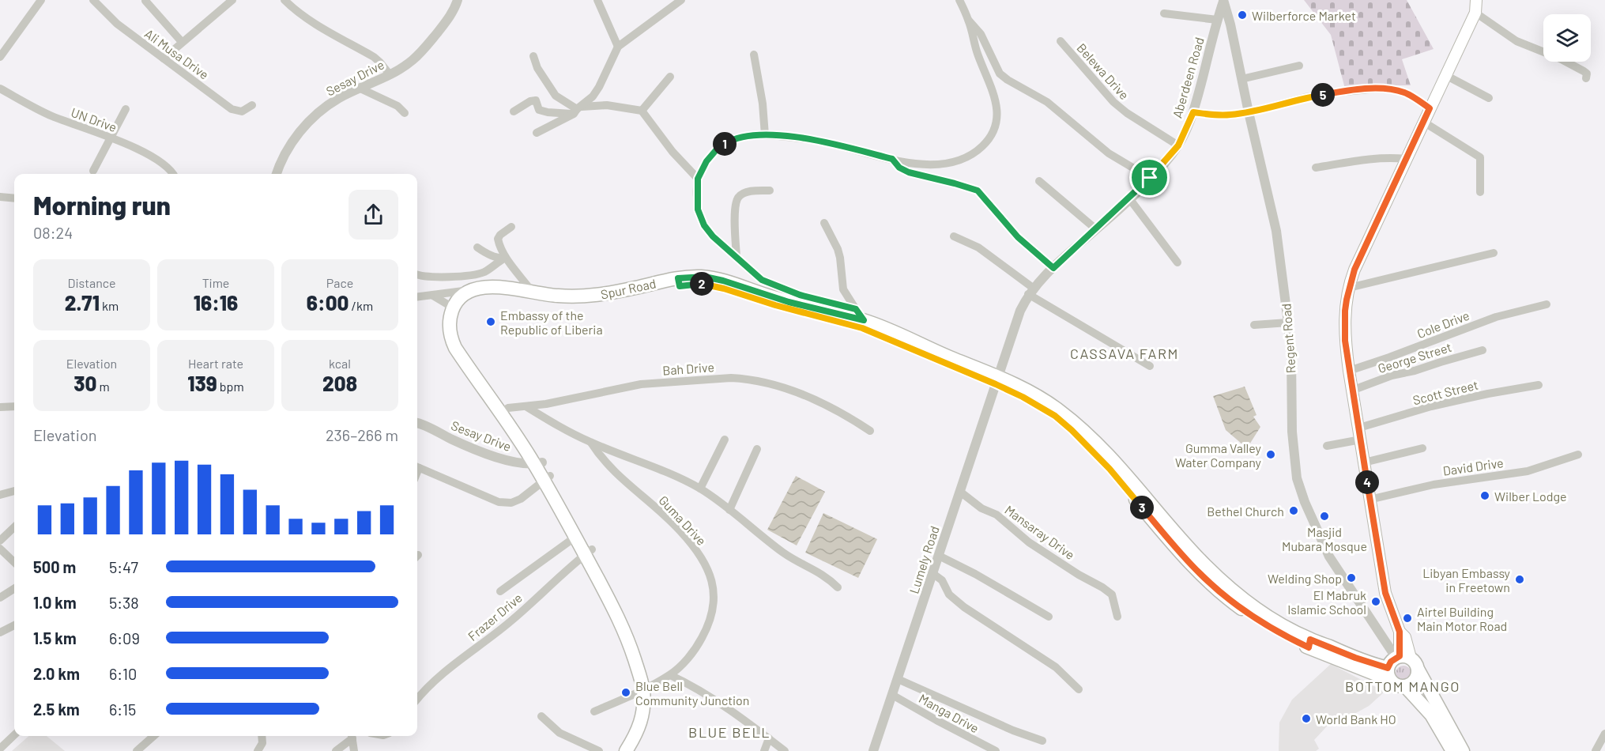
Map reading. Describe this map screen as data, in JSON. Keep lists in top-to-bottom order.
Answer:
{
  "streets": {
    "main road": ["Spur Road"],
    "street": [
      "Ali Musa Drive",
      "Belewa Drive",
      "Sesay Drive",
      "Aberdeen Road",
      "UN Drive",
      "Cole Drive",
      "Regent Road",
      "George Street",
      "Bah Drive",
      "Scott Street",
      "David Drive",
      "Guma Drive",
      "Mansaray Drive",
      "Lumely Road",
      "Frazer Drive",
      "Manga Drive"
    ]
  },
  "crossings": [
    ["Belewa Drive", "Aberdeen Road"],
    ["Sesay Drive", "Spur Road"],
    ["Aberdeen Road", "Spur Road"],
    ["Aberdeen Road", "Regent Road"],
    ["Aberdeen Road", "Lumely Road"],
    ["Spur Road", "Regent Road"],
    ["Spur Road", "Bah Drive"],
    ["Spur Road", "Guma Drive"],
    ["Spur Road", "Lumely Road"],
    ["Spur Road", "Frazer Drive"],
    ["Mansaray Drive", "Lumely Road"],
    ["Lumely Road", "Manga Drive"]
  ],
  "districts": ["CASSAVA FARM", "BOTTOM MANGO", "BLUE BELL"],
  "places": [
    "Wilberforce Market",
    "Embassy of the Republic of Liberia",
    "Gumma Valley Water Company",
    "Wilber Lodge",
    "Bethel Church",
    "Masjid Mubara Mosque",
    "Welding Shop",
    "Libyan Embassy in Freetown",
    "El Mabruk Islamic School",
    "Airtel Building Main Motor Road",
    "Blue Bell Community Junction",
    "World Bank HO"
  ],
  "page": {
    "pins": [
      "5",
      "1",
      "2",
      "4",
      "3"
    ],
    "heading": ["Morning run", "08:24"],
    "stats": [
      ["Distance", "2.71 km"],
      ["Time", "16:16"],
      ["Pace", "6:00 /km"],
      ["Elevation", "30 m"],
      ["Heart rate", "139 bpm"],
      ["kcal", "208"]
    ],
    "chart": ["Elevation", "236–266 m"],
    "list": [
      {
        "name": "500 m",
        "note": "5:47"
      },
      {
        "name": "1.0 km",
        "note": "5:38"
      },
      {
        "name": "1.5 km",
        "note": "6:09"
      },
      {
        "name": "2.0 km",
        "note": "6:10"
      },
      {
        "name": "2.5 km",
        "note": "6:15"
      }
    ]
  }
}
